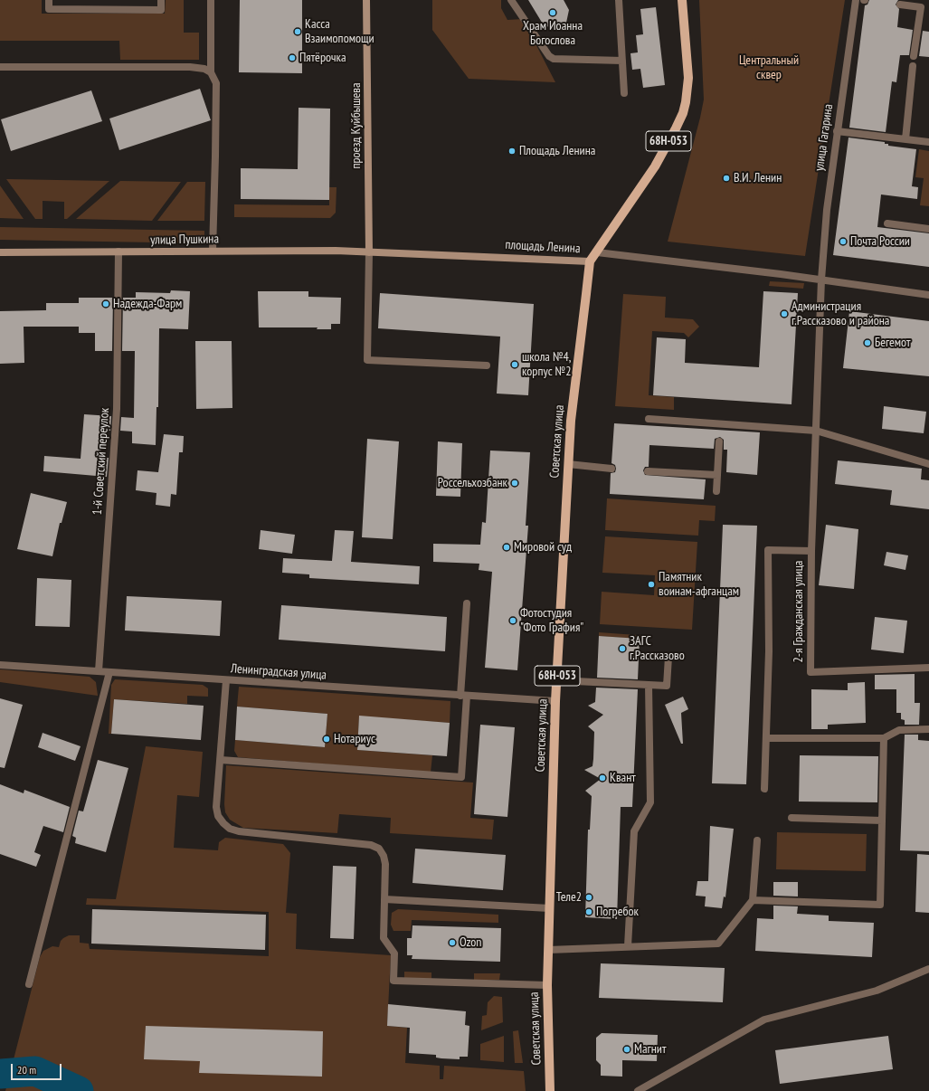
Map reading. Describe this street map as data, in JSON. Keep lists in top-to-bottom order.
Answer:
{
  "streets": {
    "main road": [
      "проезд Куйбышева",
      "68Н-053",
      "улица Пушкина",
      "площадь Ленина",
      "Советская улица"
    ],
    "street": [
      "улица Гагарина",
      "1-й Советский переулок",
      "2-я Гражданская улица",
      "Ленинградская улица"
    ]
  },
  "crossings": [
    ["проезд Куйбышева", "улица Пушкина"],
    ["проезд Куйбышева", "площадь Ленина"],
    ["улица Гагарина", "2-я Гражданская улица"],
    ["улица Пушкина", "площадь Ленина"],
    ["улица Пушкина", "1-й Советский переулок"],
    ["площадь Ленина", "Советская улица"],
    ["Советская улица", "Ленинградская улица"],
    ["1-й Советский переулок", "Ленинградская улица"]
  ],
  "parks": ["Центральный сквер"],
  "places": [
    "Храм Иоанна Богослова",
    "Касса Взаимопомощи",
    "Пятёрочка",
    "Площадь Ленина",
    "В.И. Ленин",
    "Почта России",
    "Надежда-Фарм",
    "Администрация г.Рассказово и района",
    "Бегемот",
    "школа №4, корпус №2",
    "Россельхозбанк",
    "Мировой суд",
    "Памятник воинам-афганцам",
    "Фотостудия \"Фото Графия\"",
    "ЗАГС г.Рассказово",
    "Нотариус",
    "Квант",
    "Теле2",
    "Погребок",
    "Ozon",
    "Магнит"
  ],
  "scale_bar": "20 m"
}
